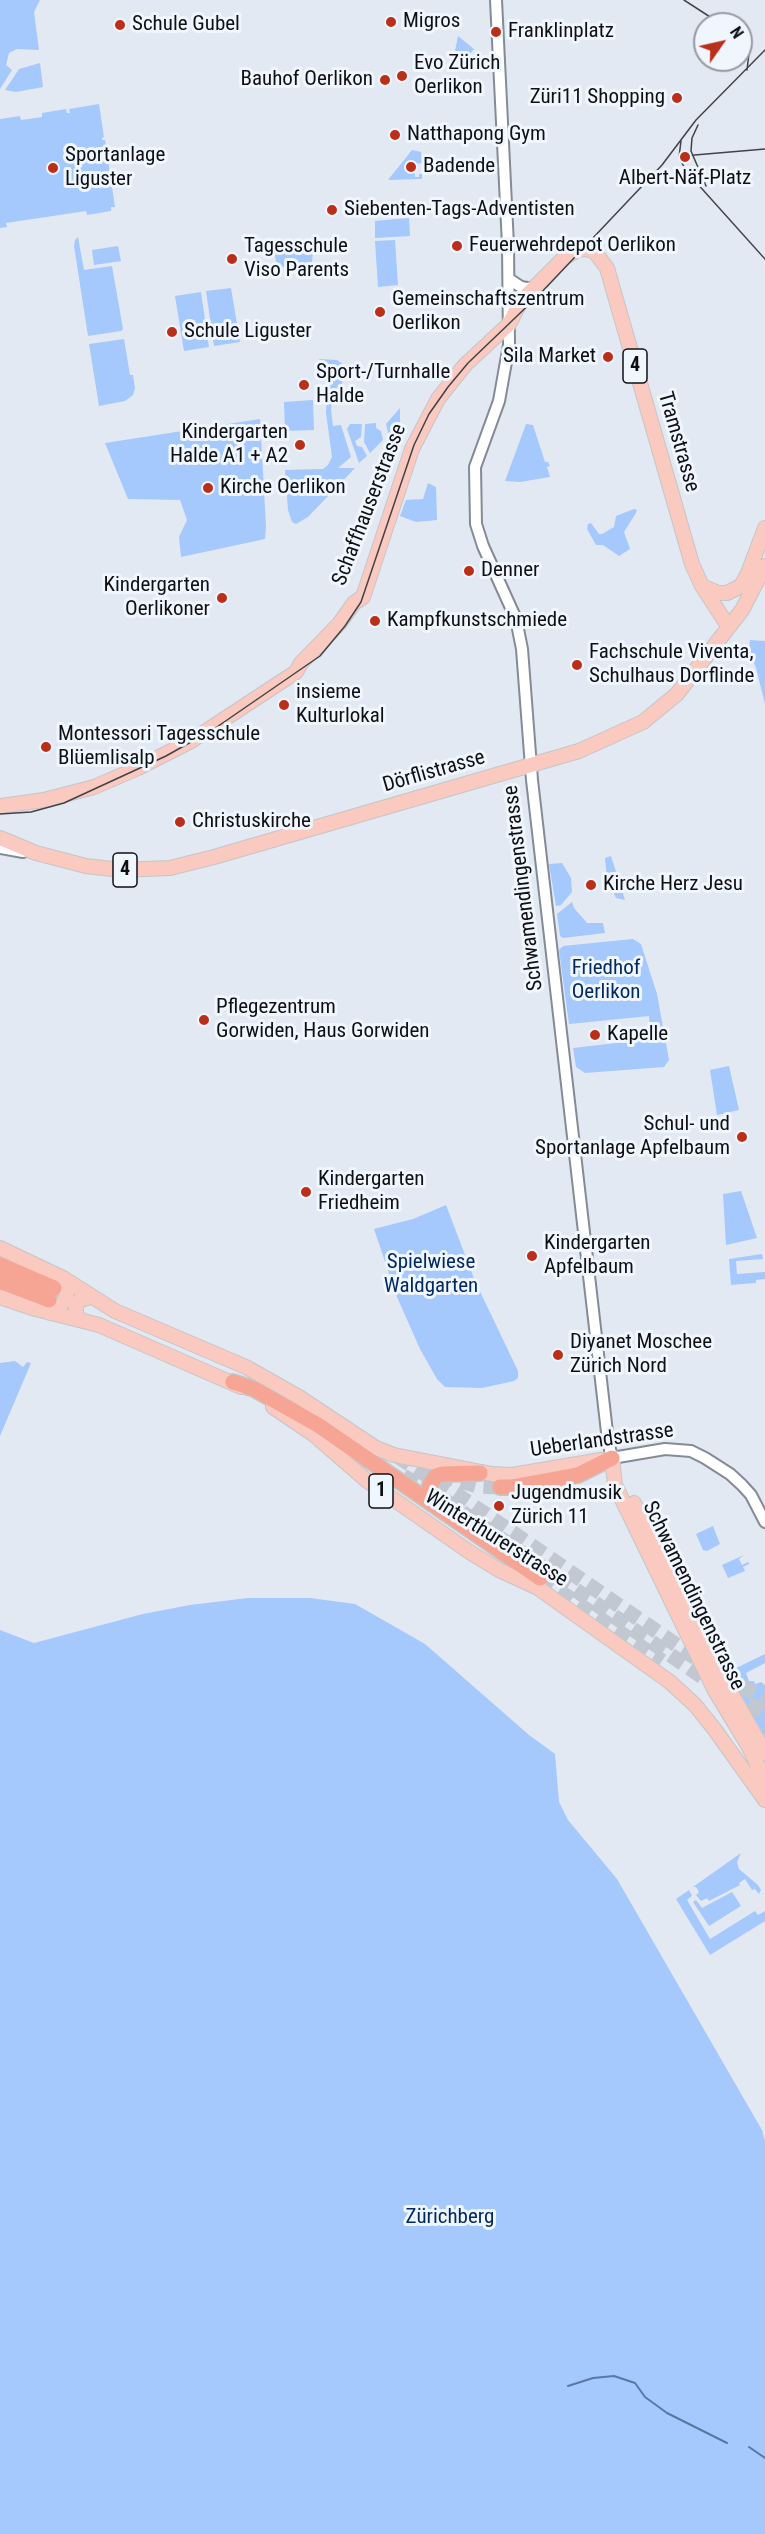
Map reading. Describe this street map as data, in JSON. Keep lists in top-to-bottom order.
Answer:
{
  "streets": {
    "main road": [
      "4",
      "Tramstrasse",
      "Schaffhauserstrasse",
      "Dörflistrasse",
      "Schwamendingenstrasse",
      "Ueberlandstrasse",
      "1",
      "Winterthurerstrasse"
    ]
  },
  "crossings": [
    ["Tramstrasse", "Schaffhauserstrasse"],
    ["Tramstrasse", "Dörflistrasse"],
    ["Schaffhauserstrasse", "Schwamendingenstrasse"],
    ["Dörflistrasse", "Schwamendingenstrasse"],
    ["Schwamendingenstrasse", "Ueberlandstrasse"],
    ["Ueberlandstrasse", "Winterthurerstrasse"]
  ],
  "parks": ["Friedhof Oerlikon", "Spielwiese Waldgarten", "Zürichberg"],
  "places": [
    "Migros",
    "Schule Gubel",
    "Franklinplatz",
    "Evo Zürich Oerlikon",
    "Bauhof Oerlikon",
    "Züri11 Shopping",
    "Natthapong Gym",
    "Albert-Näf-Platz",
    "Badende",
    "Sportanlage Liguster",
    "Siebenten-Tags-Adventisten",
    "Feuerwehrdepot Oerlikon",
    "Tagesschule Viso Parents",
    "Gemeinschaftszentrum Oerlikon",
    "Schule Liguster",
    "Sila Market",
    "Sport-/Turnhalle Halde",
    "Kindergarten Halde A1 + A2",
    "Kirche Oerlikon",
    "Denner",
    "Kindergarten Oerlikoner",
    "Kampfkunstschmiede",
    "Fachschule Viventa, Schulhaus Dorflinde",
    "insieme Kulturlokal",
    "Montessori Tagesschule Blüemlisalp",
    "Christuskirche",
    "Kirche Herz Jesu",
    "Pflegezentrum Gorwiden, Haus Gorwiden",
    "Kapelle",
    "Schul- und Sportanlage Apfelbaum",
    "Kindergarten Friedheim",
    "Kindergarten Apfelbaum",
    "Diyanet Moschee Zürich Nord",
    "Jugendmusik Zürich 11"
  ],
  "north": "top right"
}
